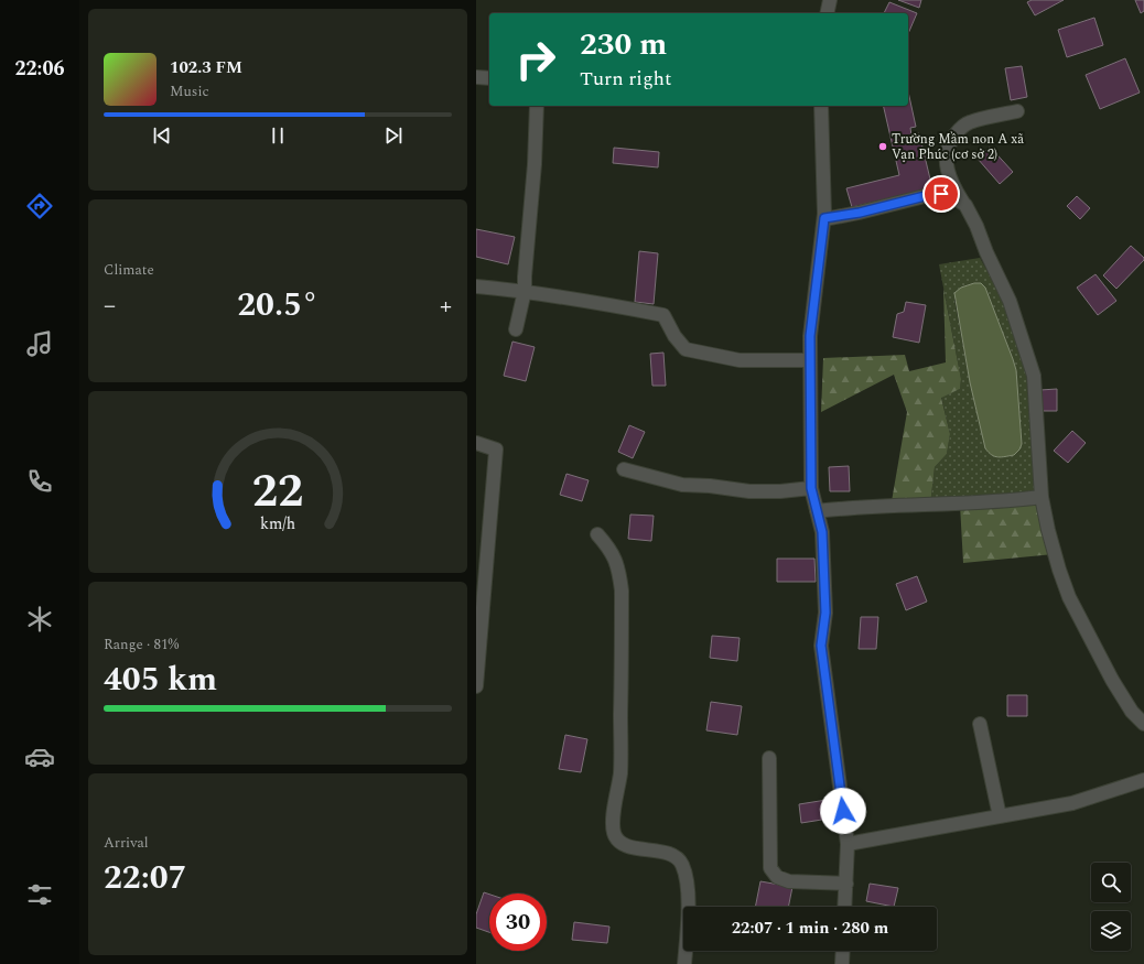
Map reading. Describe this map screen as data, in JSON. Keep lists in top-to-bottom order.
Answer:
{
  "places": ["Trường Mầm non A xã Vạn Phúc (cơ sở 2)"],
  "page": {
    "tabs": "22:06",
    "turn": ["230 m", "Turn right"],
    "song": ["102.3 FM", "Music"],
    "tile": [
      "Climate",
      ["Range · 81%", "405 km"],
      ["Arrival", "22:07"]
    ],
    "heat": ["−", "20.5°", "+"],
    "limit": "30",
    "trip": "22:07 · 1 min · 280 m",
    "gauge": ["22", "km/h"]
  }
}
